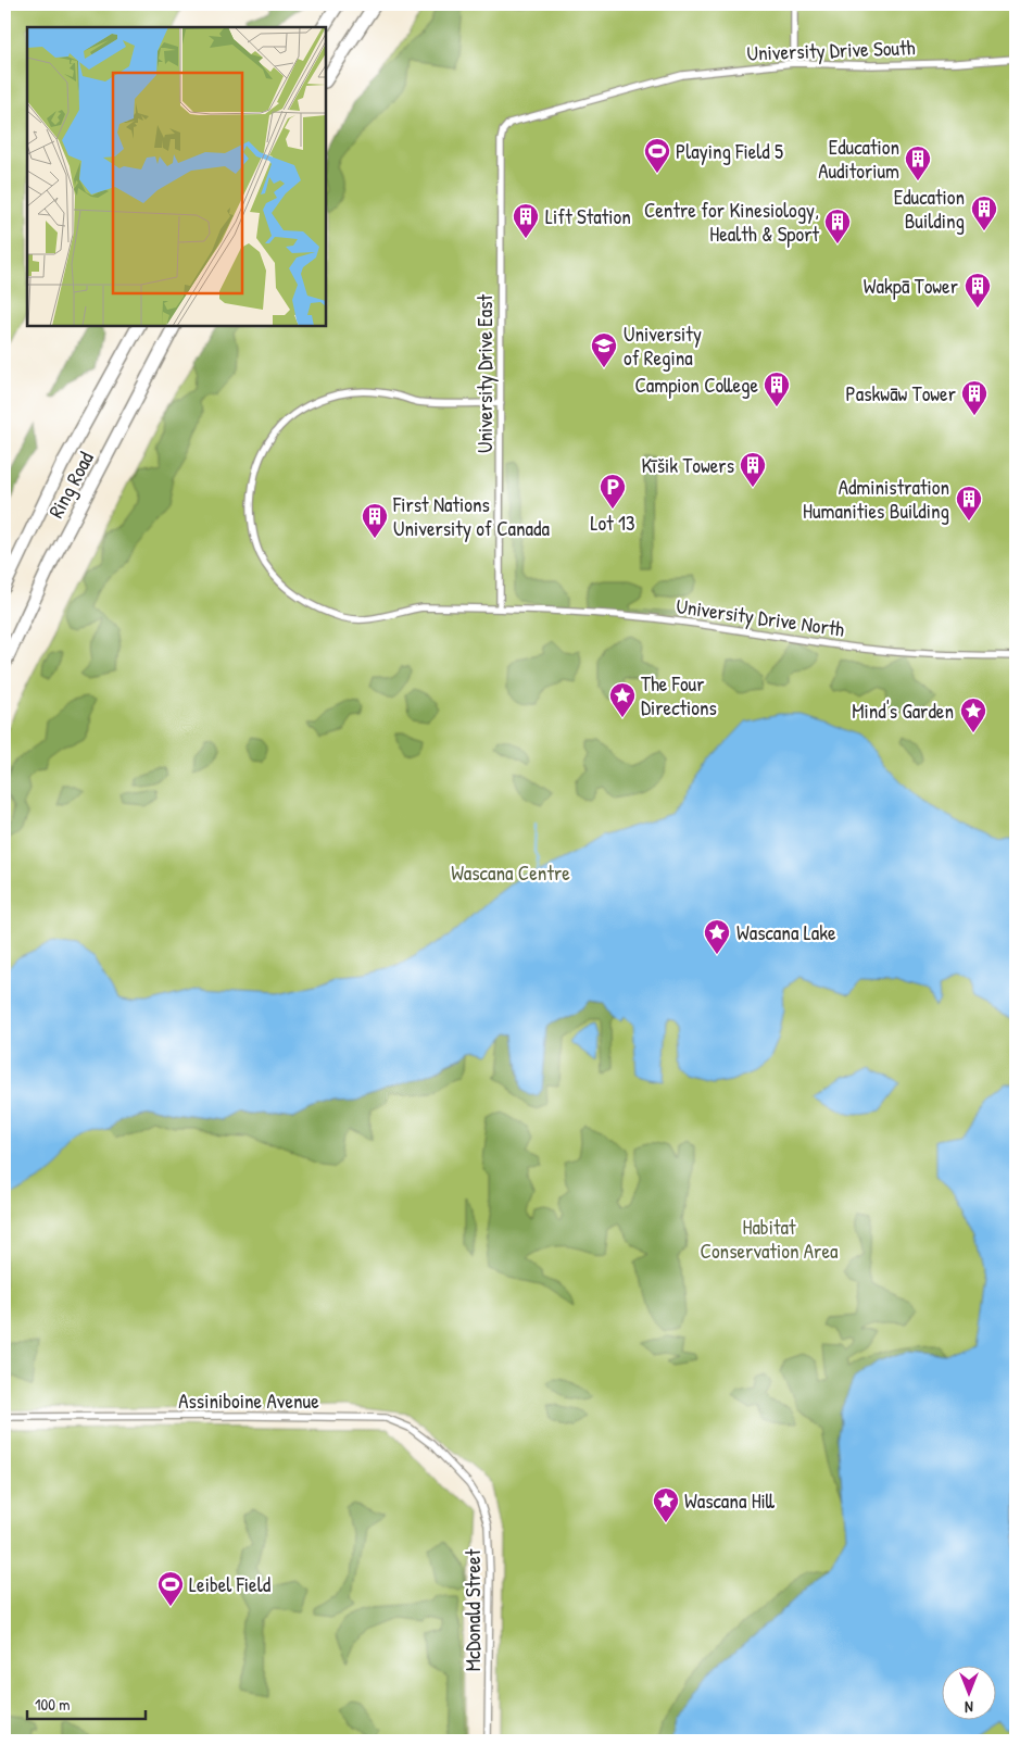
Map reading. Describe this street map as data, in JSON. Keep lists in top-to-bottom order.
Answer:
{
  "streets": {
    "highway": ["Ring Road"],
    "street": [
      "University Drive South",
      "University Drive East",
      "University Drive North",
      "Assiniboine Avenue",
      "McDonald Street"
    ]
  },
  "crossings": [
    ["University Drive South", "University Drive East"],
    ["University Drive East", "University Drive North"],
    ["Assiniboine Avenue", "McDonald Street"]
  ],
  "parks": ["Wascana Centre", "Habitat Conservation Area"],
  "places": {
    "sports": ["Playing Field 5", "Leibel Field"],
    "building": [
      "Education Auditorium",
      "Education Building",
      "Lift Station",
      "Centre for Kinesiology, Health & Sport",
      "Wakpā Tower",
      "Campion College",
      "Paskwāw Tower",
      "Kīšik Towers",
      "Administration Humanities Building",
      "First Nations University of Canada"
    ],
    "school or university": ["University of Regina"],
    "parking": ["Lot 13"],
    "place": [
      "The Four Directions",
      "Mind's Garden",
      "Wascana Lake",
      "Wascana Hill"
    ]
  },
  "scale_bar": "100 m",
  "north": "bottom"
}
